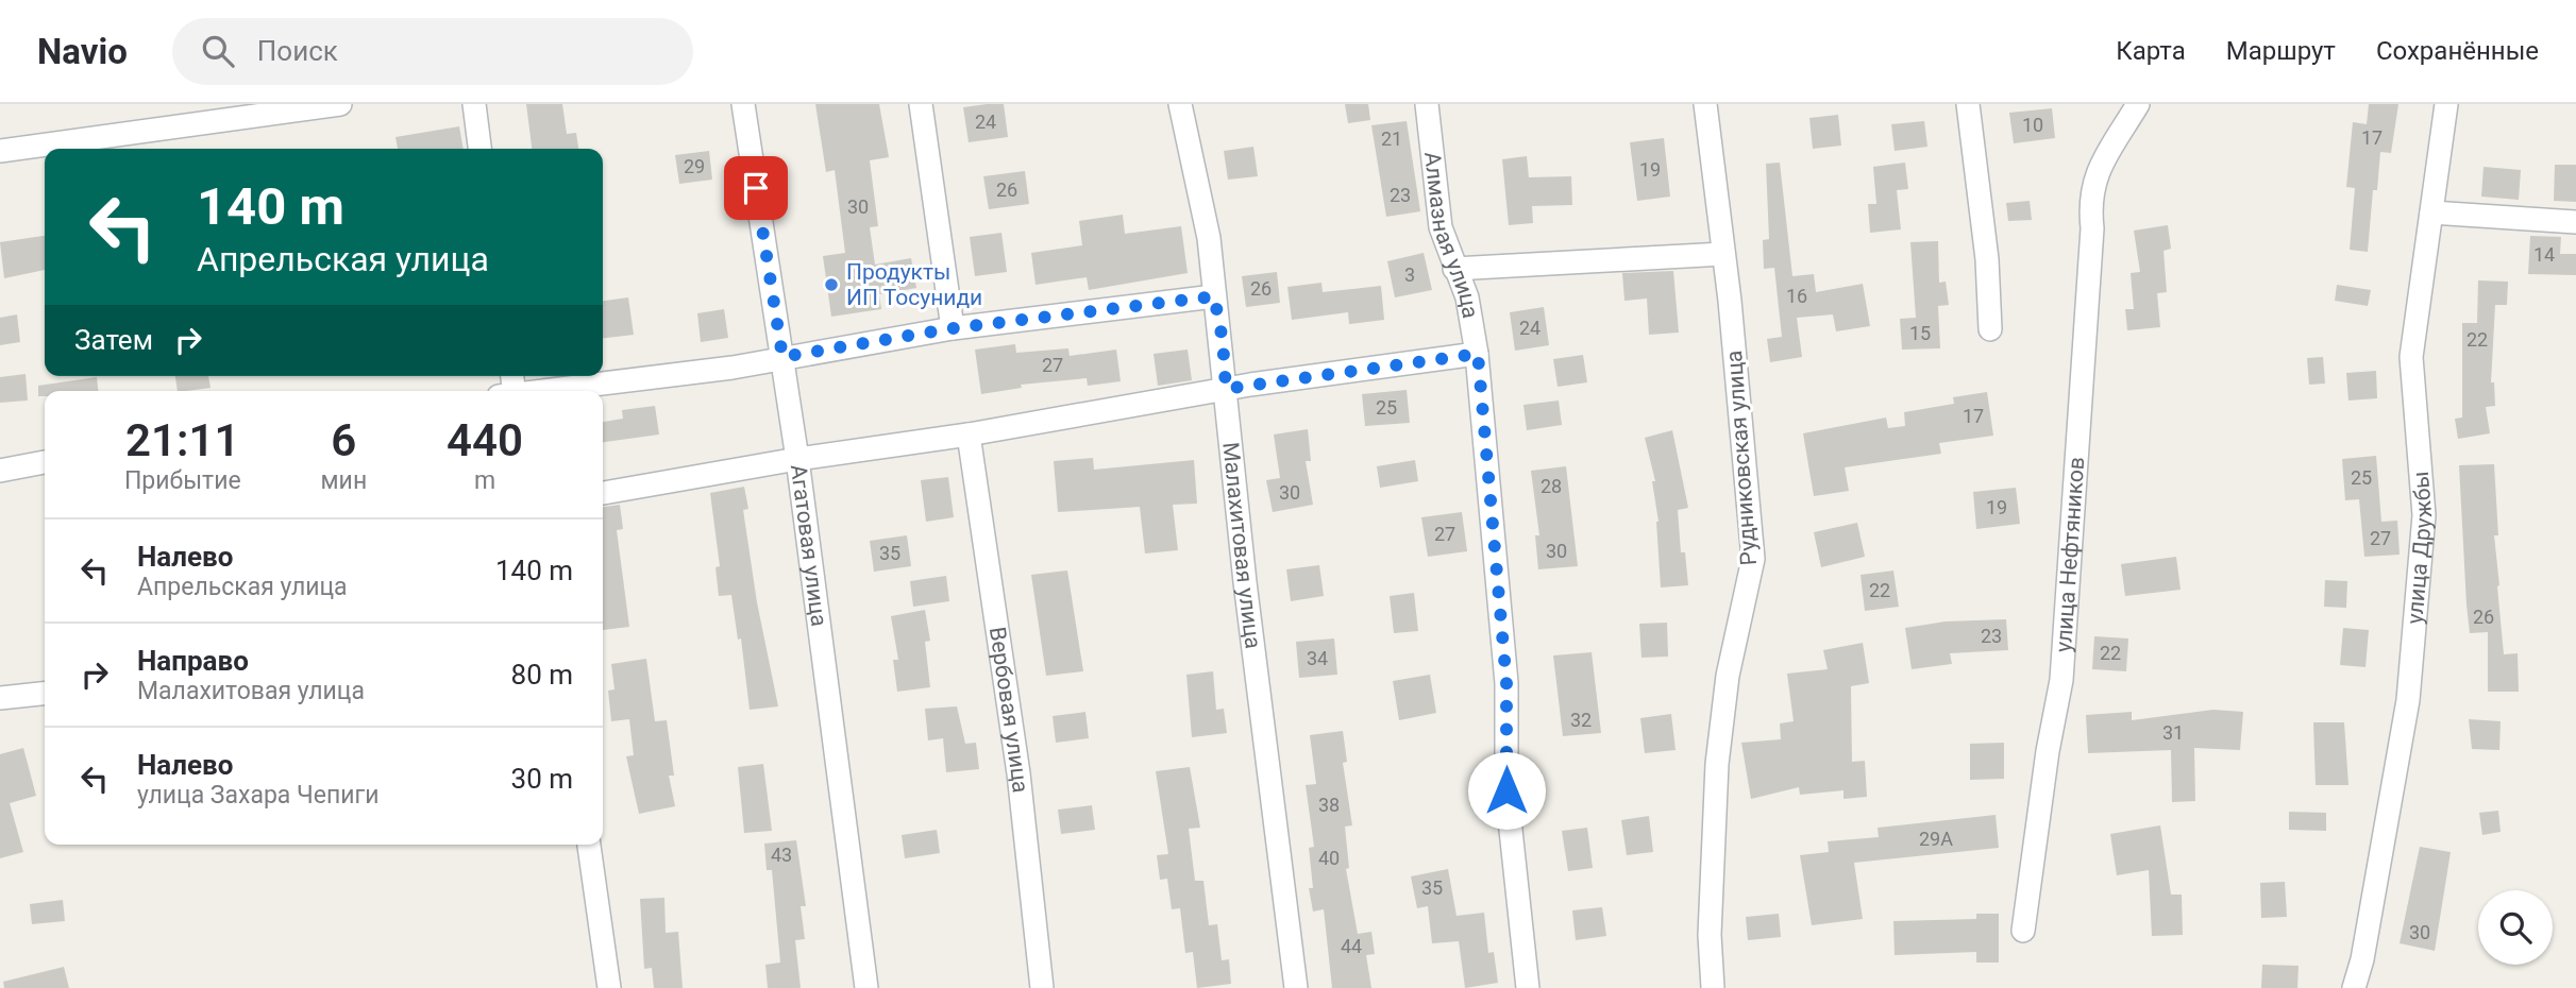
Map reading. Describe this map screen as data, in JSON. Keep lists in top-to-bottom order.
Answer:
{
  "streets": {
    "street": [
      "Алмазная улица",
      "Рудниковская улица",
      "Агатовая улица",
      "Малахитовая улица",
      "улица Дружбы",
      "улица Нефтяников",
      "Вербовая улица"
    ]
  },
  "places": ["Продукты ИП Тосуниди"],
  "house_numbers": [
    "24",
    "10",
    "17",
    "21",
    "29",
    "19",
    "26",
    "23",
    "30",
    "14",
    "3",
    "26",
    "16",
    "24",
    "15",
    "22",
    "27",
    "25",
    "17",
    "25",
    "28",
    "30",
    "19",
    "27",
    "27",
    "30",
    "35",
    "22",
    "26",
    "23",
    "22",
    "34",
    "32",
    "31",
    "38",
    "29А",
    "43",
    "40",
    "35",
    "30",
    "44"
  ],
  "page": {
    "header": "Navio",
    "search": "Поиск",
    "nav": ["Карта", "Маршрут", "Сохранённые"],
    "turn": ["140 m", "Апрельская улица"],
    "then": "Затем",
    "eta": [
      "21:11",
      "Прибытие",
      "6",
      "мин",
      "440",
      "m"
    ],
    "list": [
      {
        "name": "Налево",
        "note": "Апрельская улица",
        "value": "140 m"
      },
      {
        "name": "Направо",
        "note": "Малахитовая улица",
        "value": "80 m"
      },
      {
        "name": "Налево",
        "note": "улица Захара Чепиги",
        "value": "30 m"
      }
    ]
  }
}
